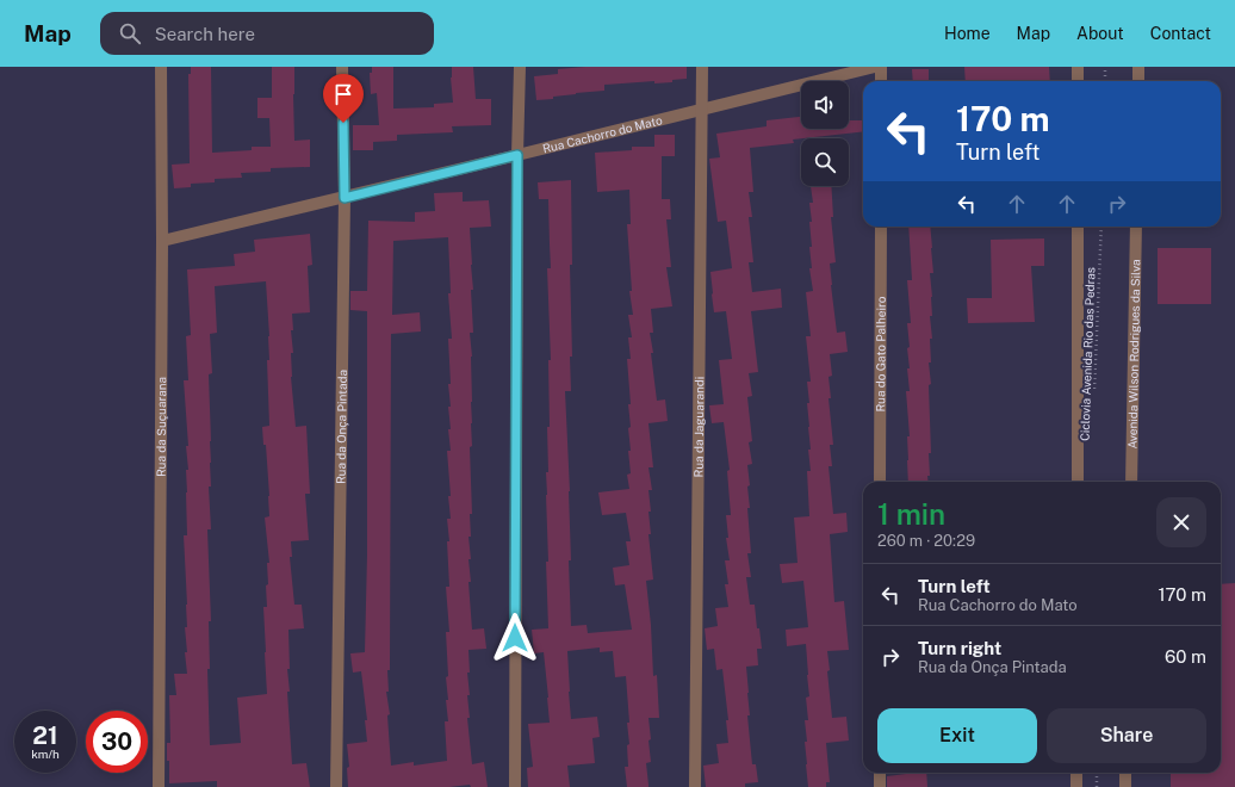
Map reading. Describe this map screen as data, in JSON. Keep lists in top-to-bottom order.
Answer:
{
  "streets": {
    "street": [
      "Rua Cachorro do Mato",
      "Rua do Gato Palheiro",
      "Avenida Wilson Rodrigues da Silva",
      "Rua da Suçuarana",
      "Rua da Onça Pintada",
      "Rua da Jaguarandi"
    ],
    "path": ["Ciclovia Avenida Rio das Pedras"]
  },
  "crossings": [
    ["Rua Cachorro do Mato", "Rua da Suçuarana"],
    ["Rua Cachorro do Mato", "Rua da Onça Pintada"],
    ["Rua Cachorro do Mato", "Rua da Jaguarandi"]
  ],
  "page": {
    "header": "Map",
    "search": "Search here",
    "nav": [
      "Home",
      "Map",
      "About",
      "Contact"
    ],
    "turn": ["170 m", "Turn left"],
    "heading": ["1 min", "260 m · 20:29"],
    "list": [
      {
        "name": "Turn left",
        "note": "Rua Cachorro do Mato",
        "value": "170 m"
      },
      {
        "name": "Turn right",
        "note": "Rua da Onça Pintada",
        "value": "60 m"
      }
    ],
    "buttons": ["Exit", "Share"],
    "speed": "21 km/h",
    "limit": "30"
  }
}
